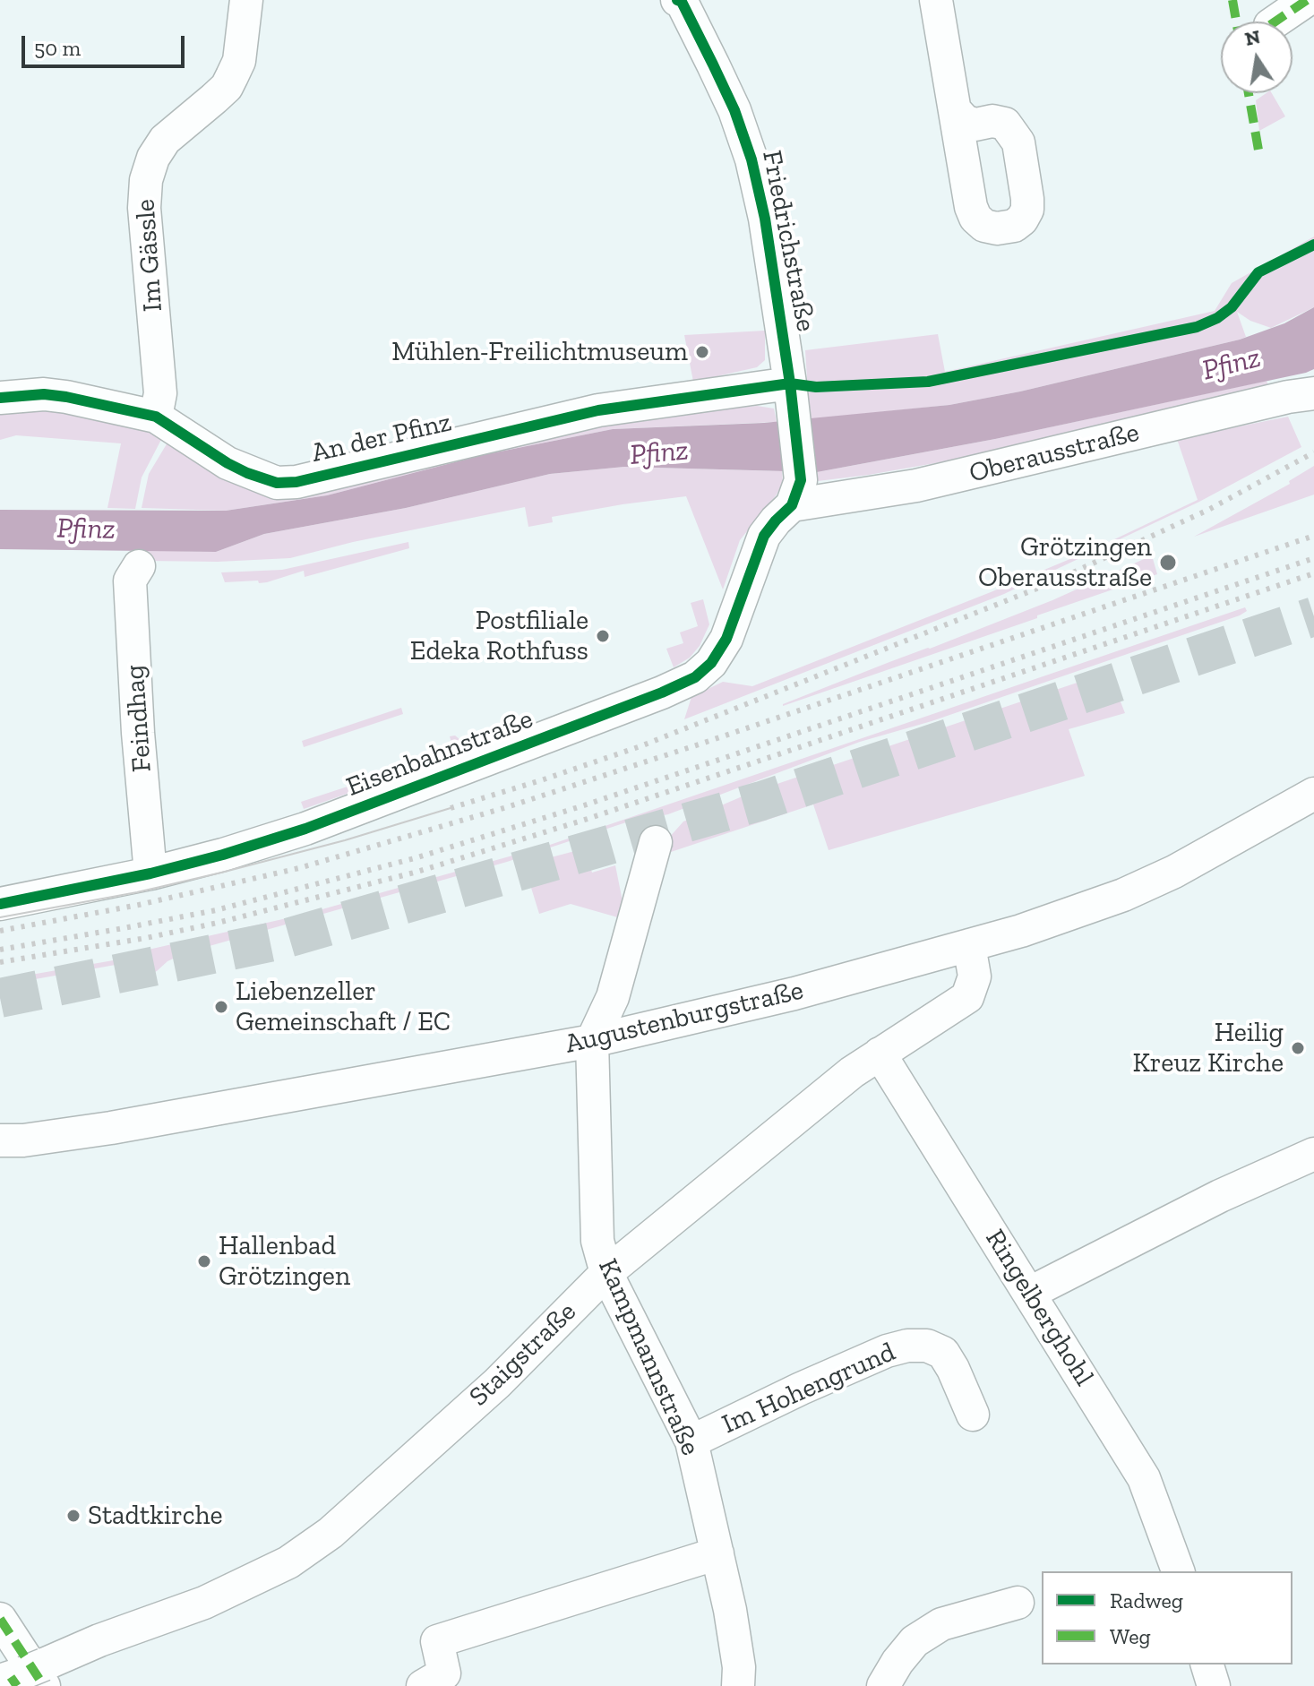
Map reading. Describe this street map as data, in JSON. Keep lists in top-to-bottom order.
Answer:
{
  "streets": {
    "street": [
      "Friedrichstraße",
      "Im Gässle",
      "An der Pfinz",
      "Oberausstraße",
      "Feindhag",
      "Eisenbahnstraße",
      "Augustenburgstraße",
      "Ringelberghohl",
      "Staigstraße",
      "Kampmannstraße",
      "Im Hohengrund"
    ]
  },
  "crossings": [
    ["Friedrichstraße", "An der Pfinz"],
    ["Friedrichstraße", "Oberausstraße"],
    ["Friedrichstraße", "Eisenbahnstraße"],
    ["Im Gässle", "An der Pfinz"],
    ["Oberausstraße", "Eisenbahnstraße"],
    ["Feindhag", "Eisenbahnstraße"],
    ["Augustenburgstraße", "Staigstraße"],
    ["Augustenburgstraße", "Kampmannstraße"],
    ["Ringelberghohl", "Staigstraße"],
    ["Staigstraße", "Kampmannstraße"],
    ["Kampmannstraße", "Im Hohengrund"]
  ],
  "water": ["Pfinz"],
  "places": [
    "Mühlen-Freilichtmuseum",
    "Grötzingen Oberausstraße",
    "Postfiliale Edeka Rothfuss",
    "Liebenzeller Gemeinschaft / EC",
    "Heilig Kreuz Kirche",
    "Hallenbad Grötzingen",
    "Stadtkirche"
  ],
  "legend": ["Radweg", "Weg"],
  "scale_bar": "50 m",
  "north": "top"
}
